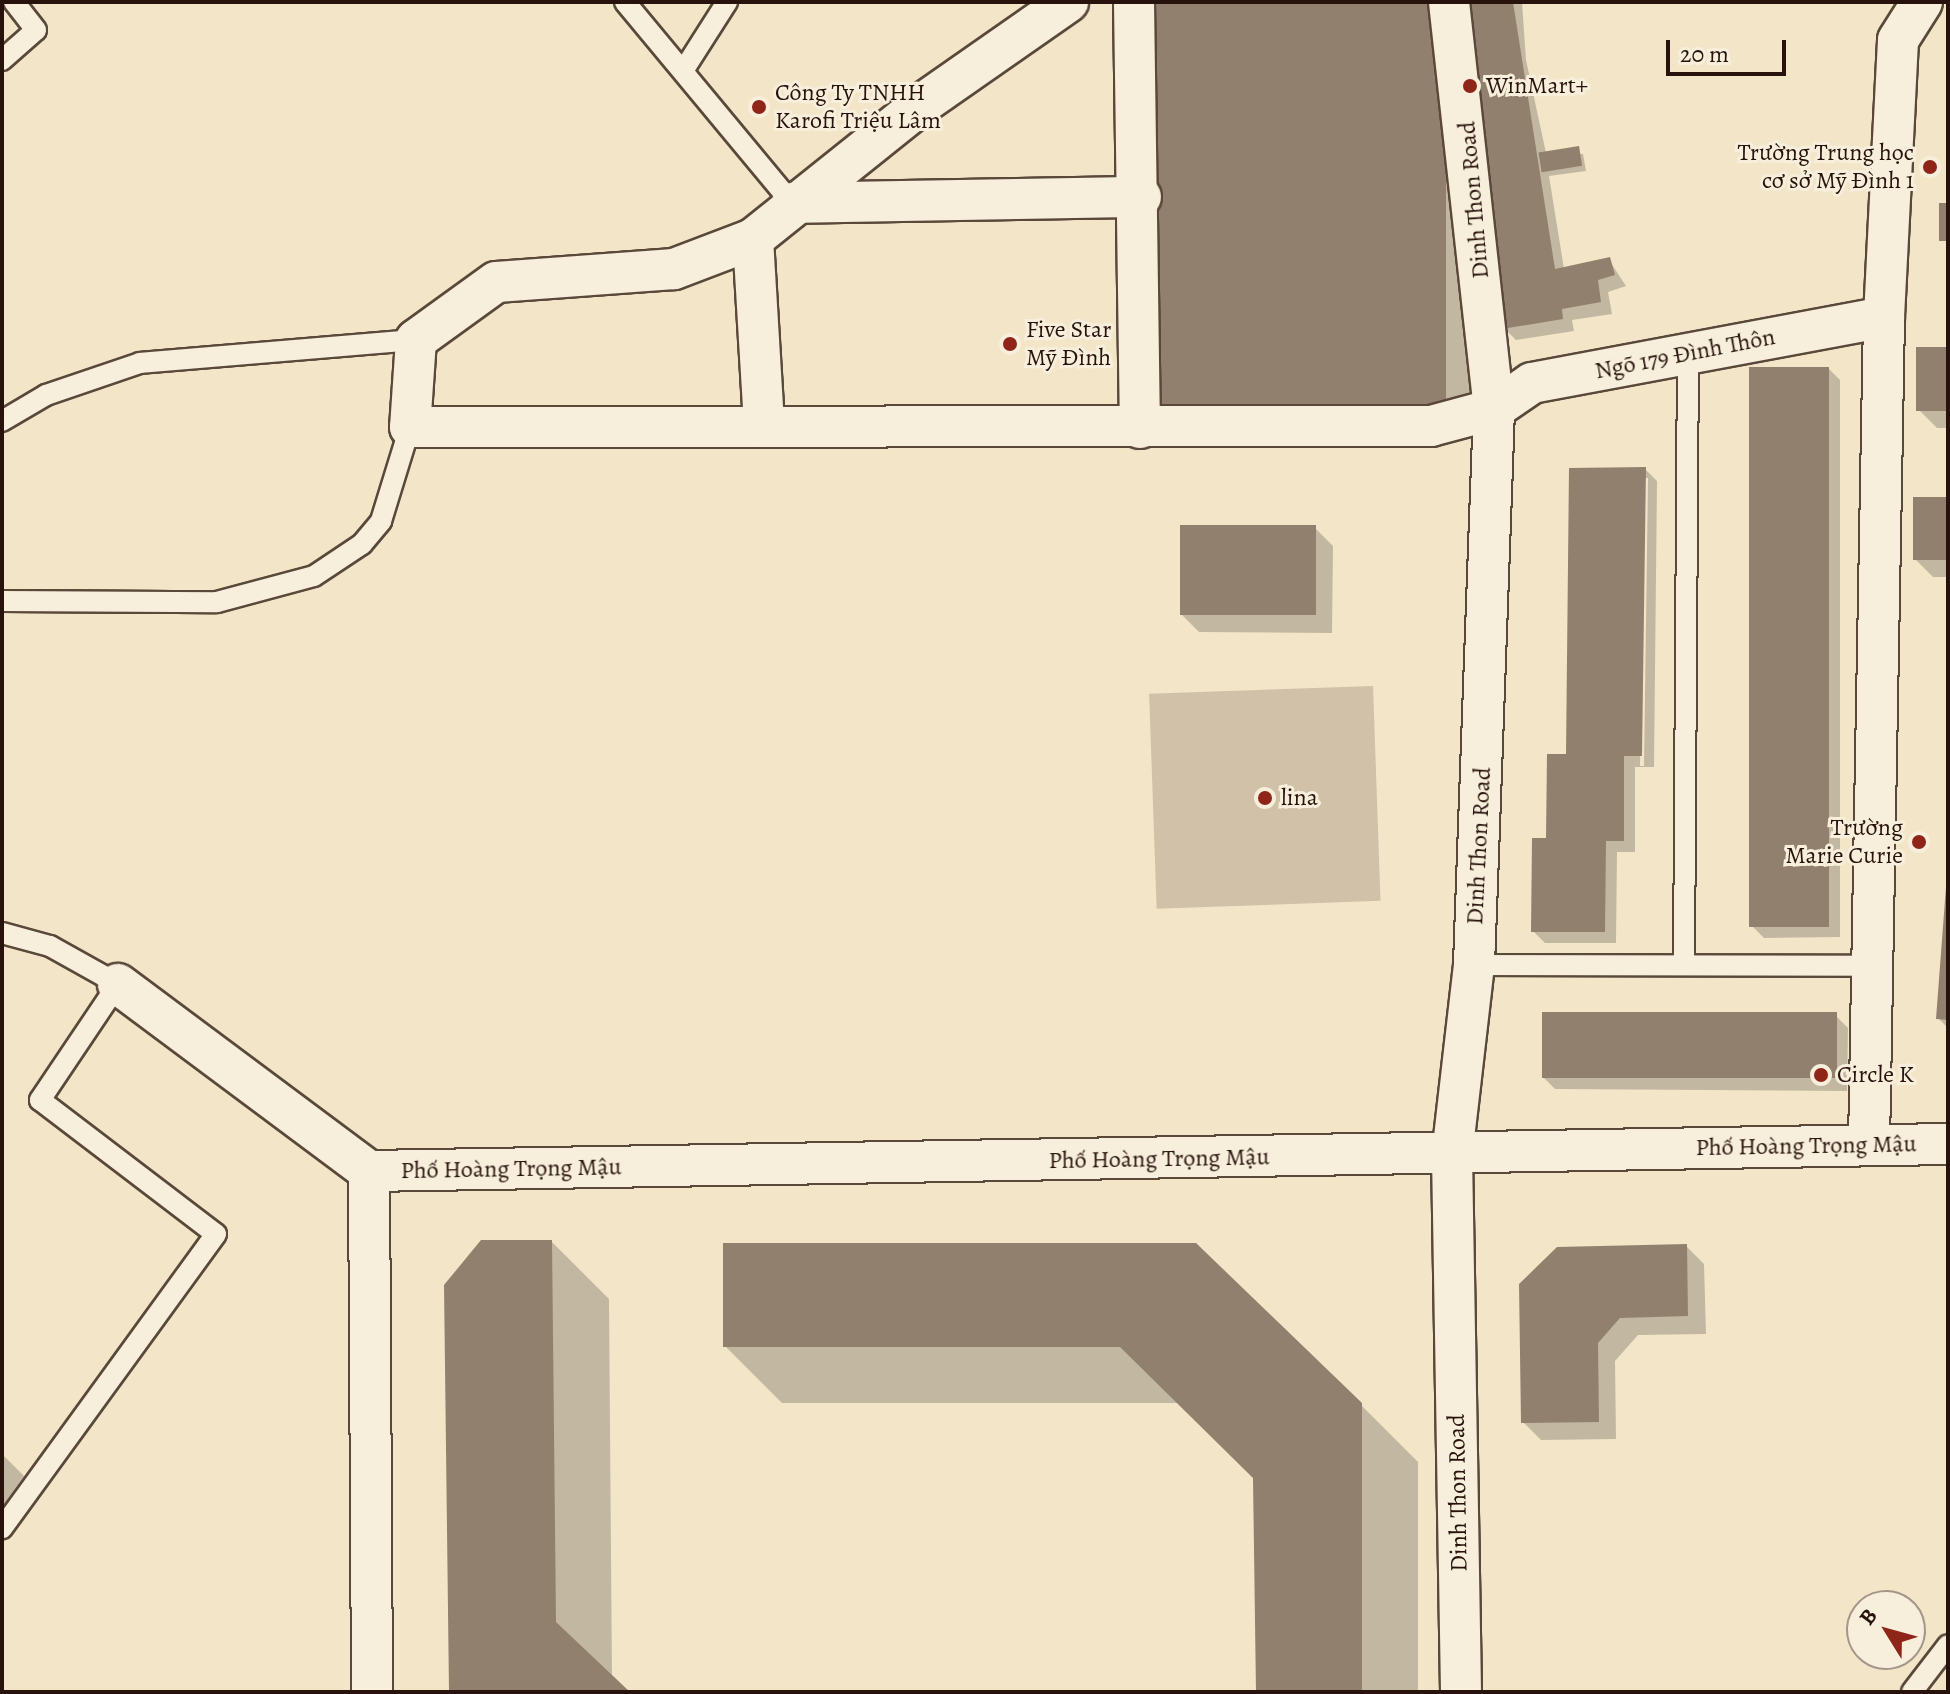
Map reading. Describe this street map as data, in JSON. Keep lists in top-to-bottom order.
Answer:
{
  "streets": {
    "street": ["Dinh Thon Road", "Ngõ 179 Đình Thôn", "Phố Hoàng Trọng Mậu"]
  },
  "crossings": [
    ["Dinh Thon Road", "Ngõ 179 Đình Thôn"],
    ["Dinh Thon Road", "Phố Hoàng Trọng Mậu"]
  ],
  "places": [
    "WinMart+",
    "Công Ty TNHH Karofi Triệu Lâm",
    "Trường Trung học cơ sở Mỹ Đình 1",
    "Five Star Mỹ Đình",
    "lina",
    "Trường Marie Curie",
    "Circle K"
  ],
  "scale_bar": "20 m",
  "north": "top left"
}
